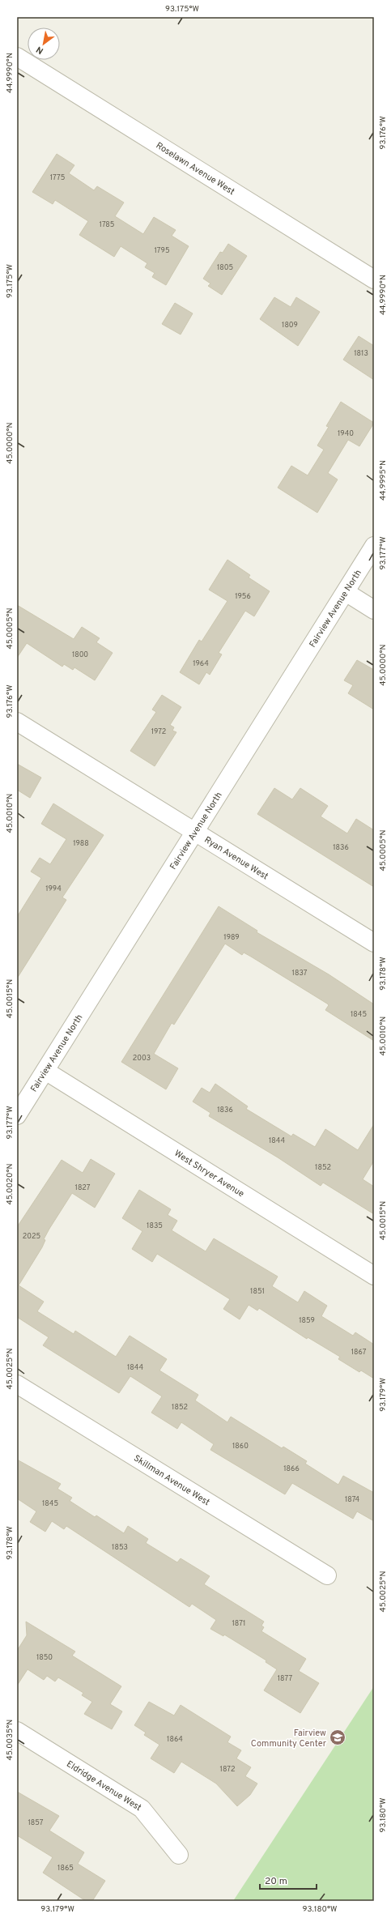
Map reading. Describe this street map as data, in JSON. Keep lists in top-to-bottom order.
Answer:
{
  "streets": {
    "street": [
      "Roselawn Avenue West",
      "Fairview Avenue North",
      "Ryan Avenue West",
      "West Shryer Avenue",
      "Skillman Avenue West",
      "Eldridge Avenue West"
    ]
  },
  "crossings": [
    ["Fairview Avenue North", "Ryan Avenue West"],
    ["Fairview Avenue North", "West Shryer Avenue"]
  ],
  "places": {
    "school or university": ["Fairview Community Center"]
  },
  "house_numbers": [
    "1775",
    "1785",
    "1795",
    "1805",
    "1809",
    "1813",
    "1940",
    "1956",
    "1800",
    "1964",
    "1972",
    "1988",
    "1836",
    "1994",
    "1989",
    "1837",
    "1845",
    "2003",
    "1836",
    "1844",
    "1852",
    "1827",
    "1835",
    "2025",
    "1851",
    "1859",
    "1867",
    "1844",
    "1852",
    "1860",
    "1866",
    "1874",
    "1845",
    "1853",
    "1871",
    "1850",
    "1877",
    "1864",
    "1872",
    "1857",
    "1865"
  ],
  "scale_bar": "20 m",
  "north": "bottom left",
  "coordinates": [
    "93.175°W",
    "44.9990°N",
    "93.176°W",
    "45.0000°N",
    "44.9995°N",
    "93.177°W",
    "45.0005°N",
    "45.0010°N",
    "93.178°W",
    "45.0015°N",
    "45.0020°N",
    "45.0025°N",
    "93.179°W",
    "45.0035°N",
    "93.180°W"
  ]
}
